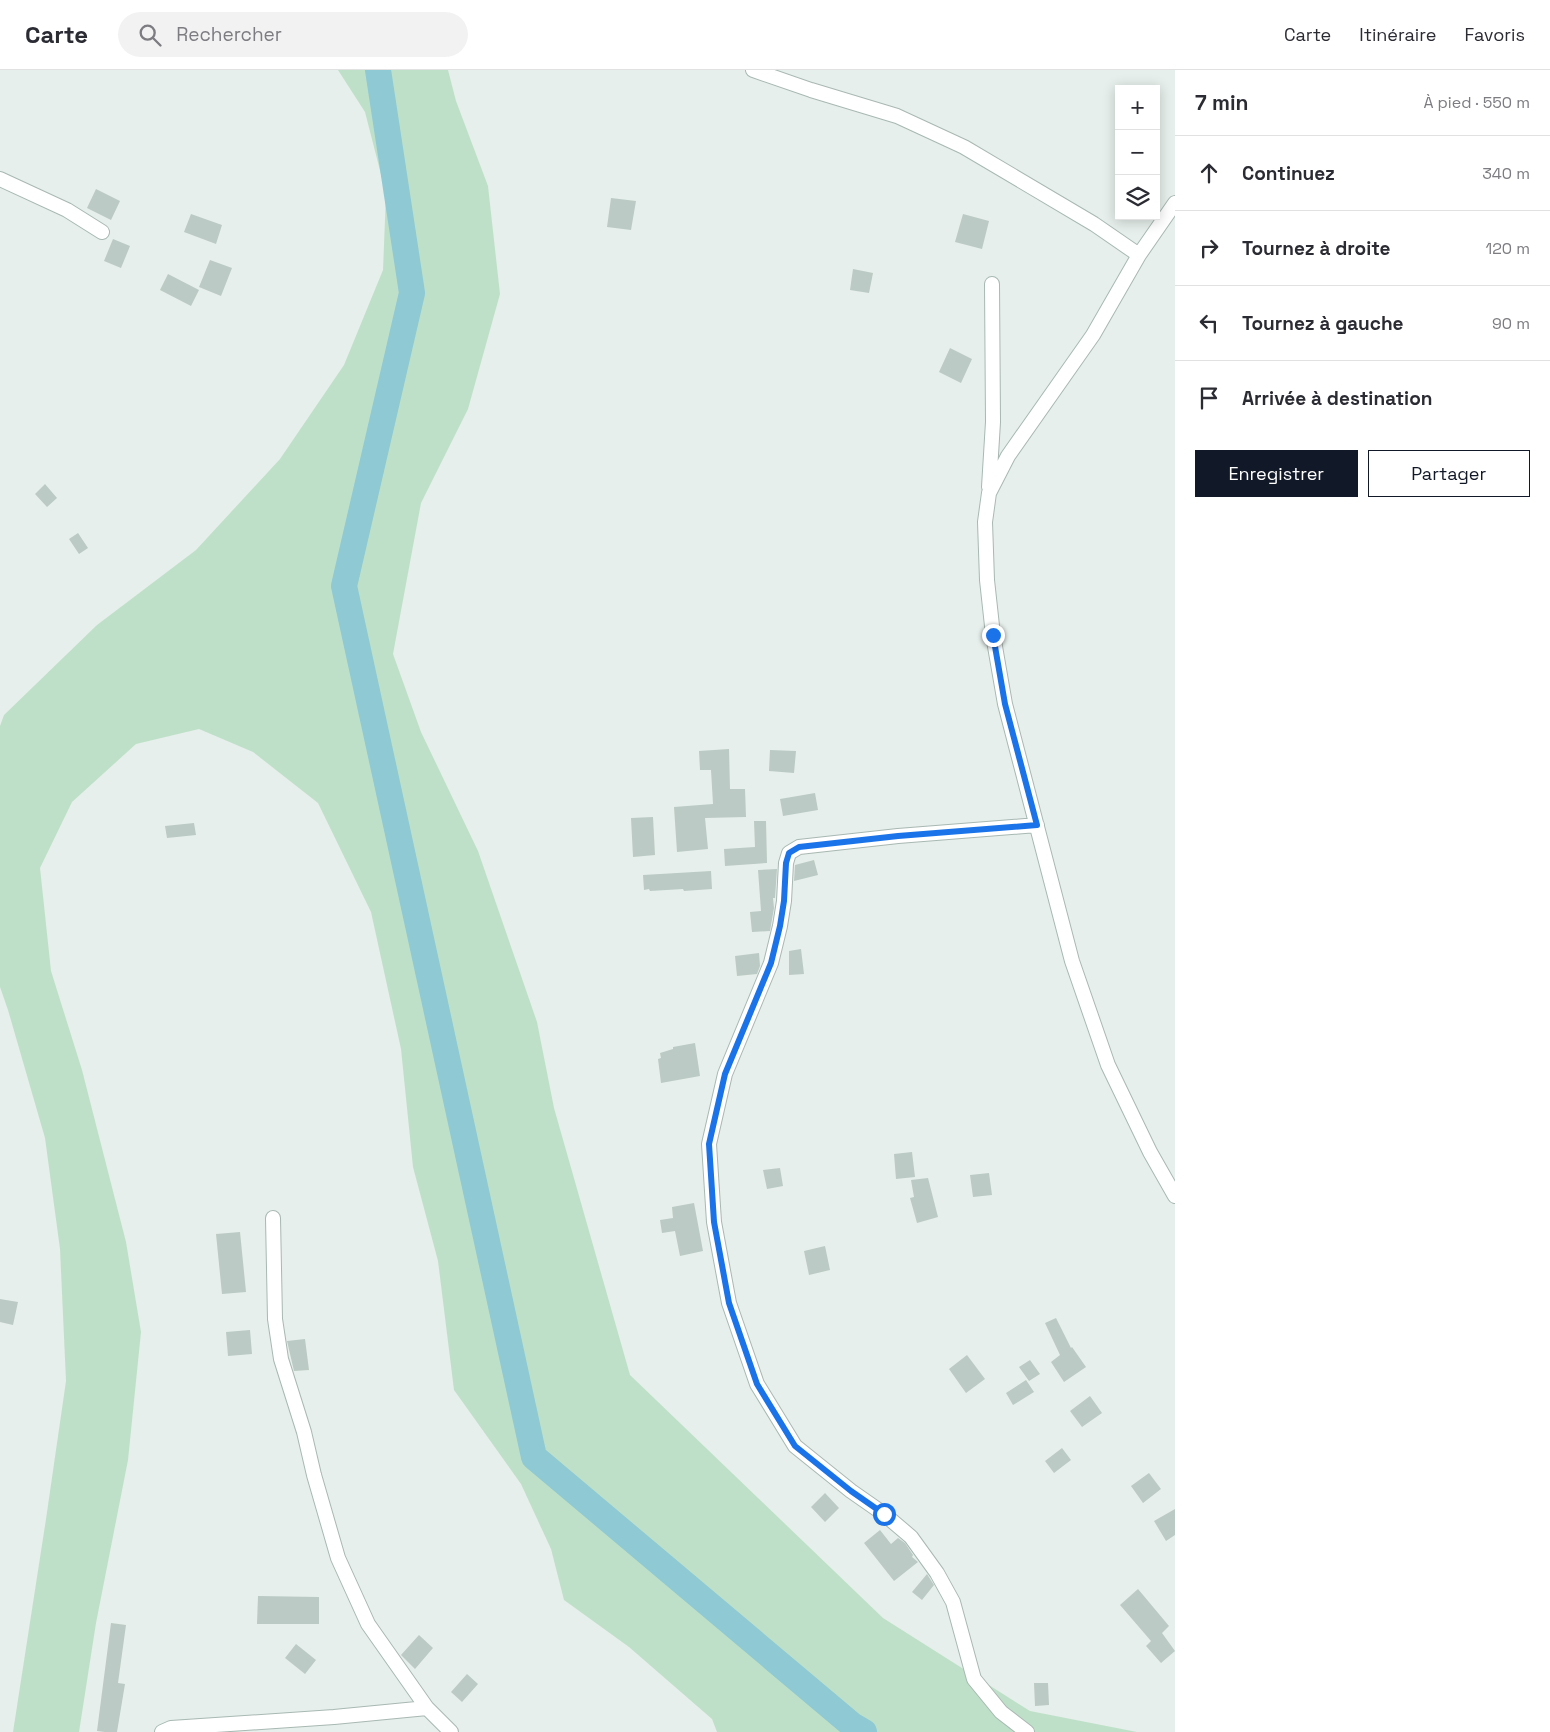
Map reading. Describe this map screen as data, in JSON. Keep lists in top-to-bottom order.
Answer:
{
  "page": {
    "header": "Carte",
    "search": "Rechercher",
    "nav": ["Carte", "Itinéraire", "Favoris"],
    "heading": ["7 min", "À pied · 550 m"],
    "map_buttons": ["+", "−"],
    "list": [
      ["Continuez", "340 m"],
      ["Tournez à droite", "120 m"],
      ["Tournez à gauche", "90 m"],
      "Arrivée à destination"
    ],
    "buttons": ["Enregistrer", "Partager"]
  }
}
